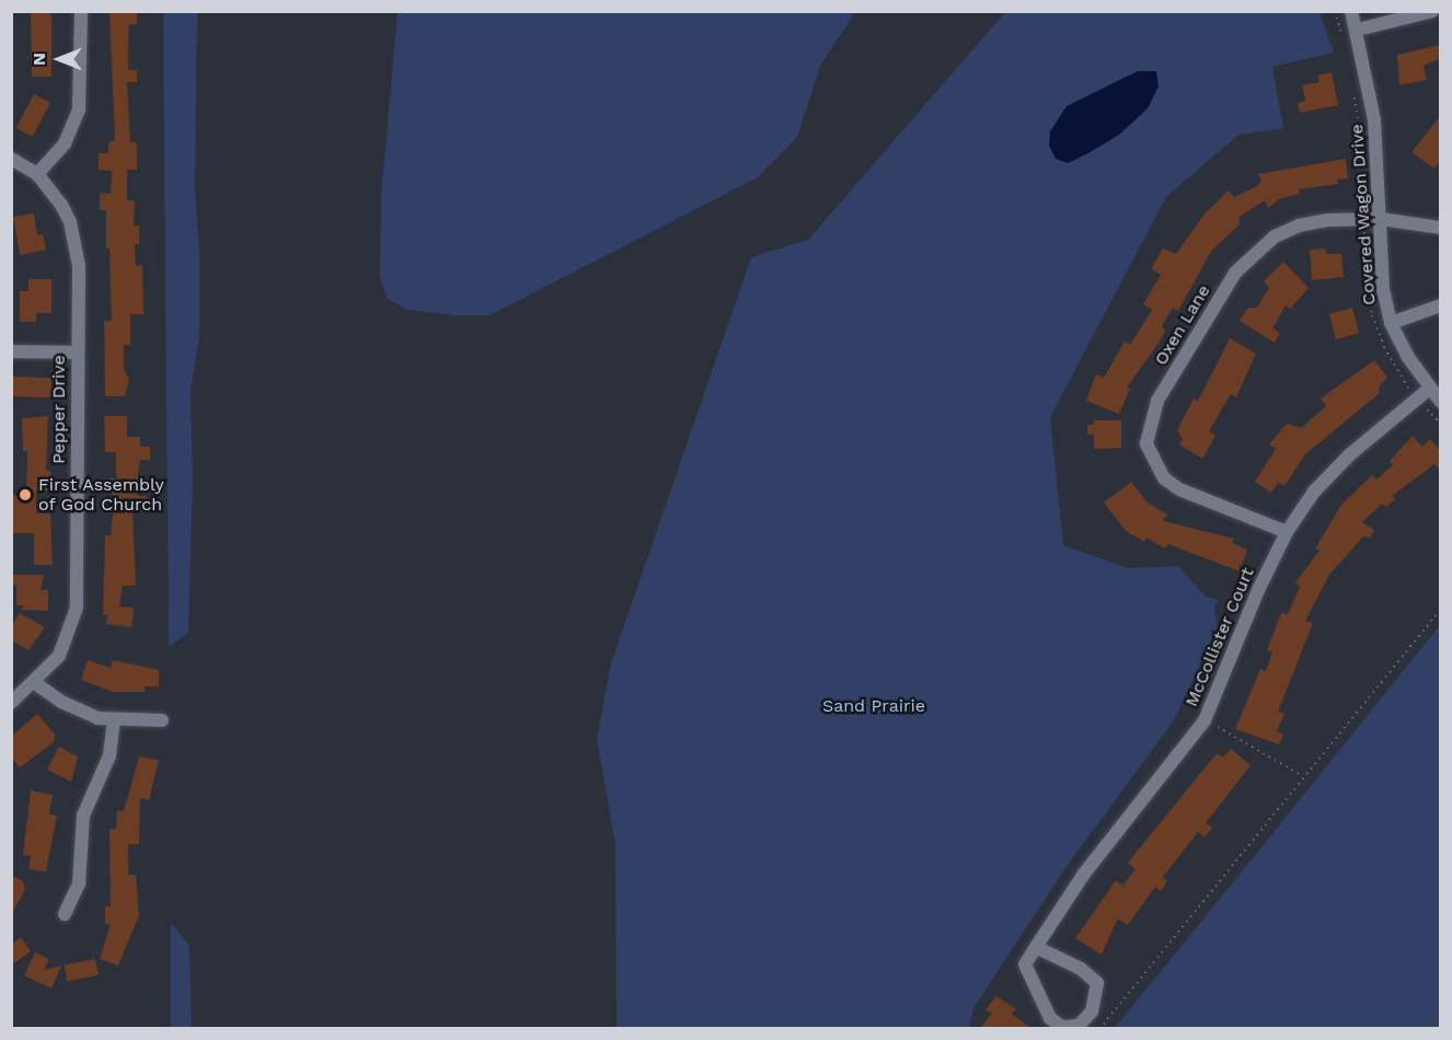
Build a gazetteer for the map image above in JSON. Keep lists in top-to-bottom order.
{
  "streets": {
    "street": [
      "Covered Wagon Drive",
      "Oxen Lane",
      "Pepper Drive",
      "McCollister Court"
    ]
  },
  "crossings": [
    ["Covered Wagon Drive", "Oxen Lane"],
    ["Covered Wagon Drive", "McCollister Court"],
    ["Oxen Lane", "McCollister Court"]
  ],
  "parks": ["Sand Prairie"],
  "places": ["First Assembly of God Church"],
  "north": "left"
}
